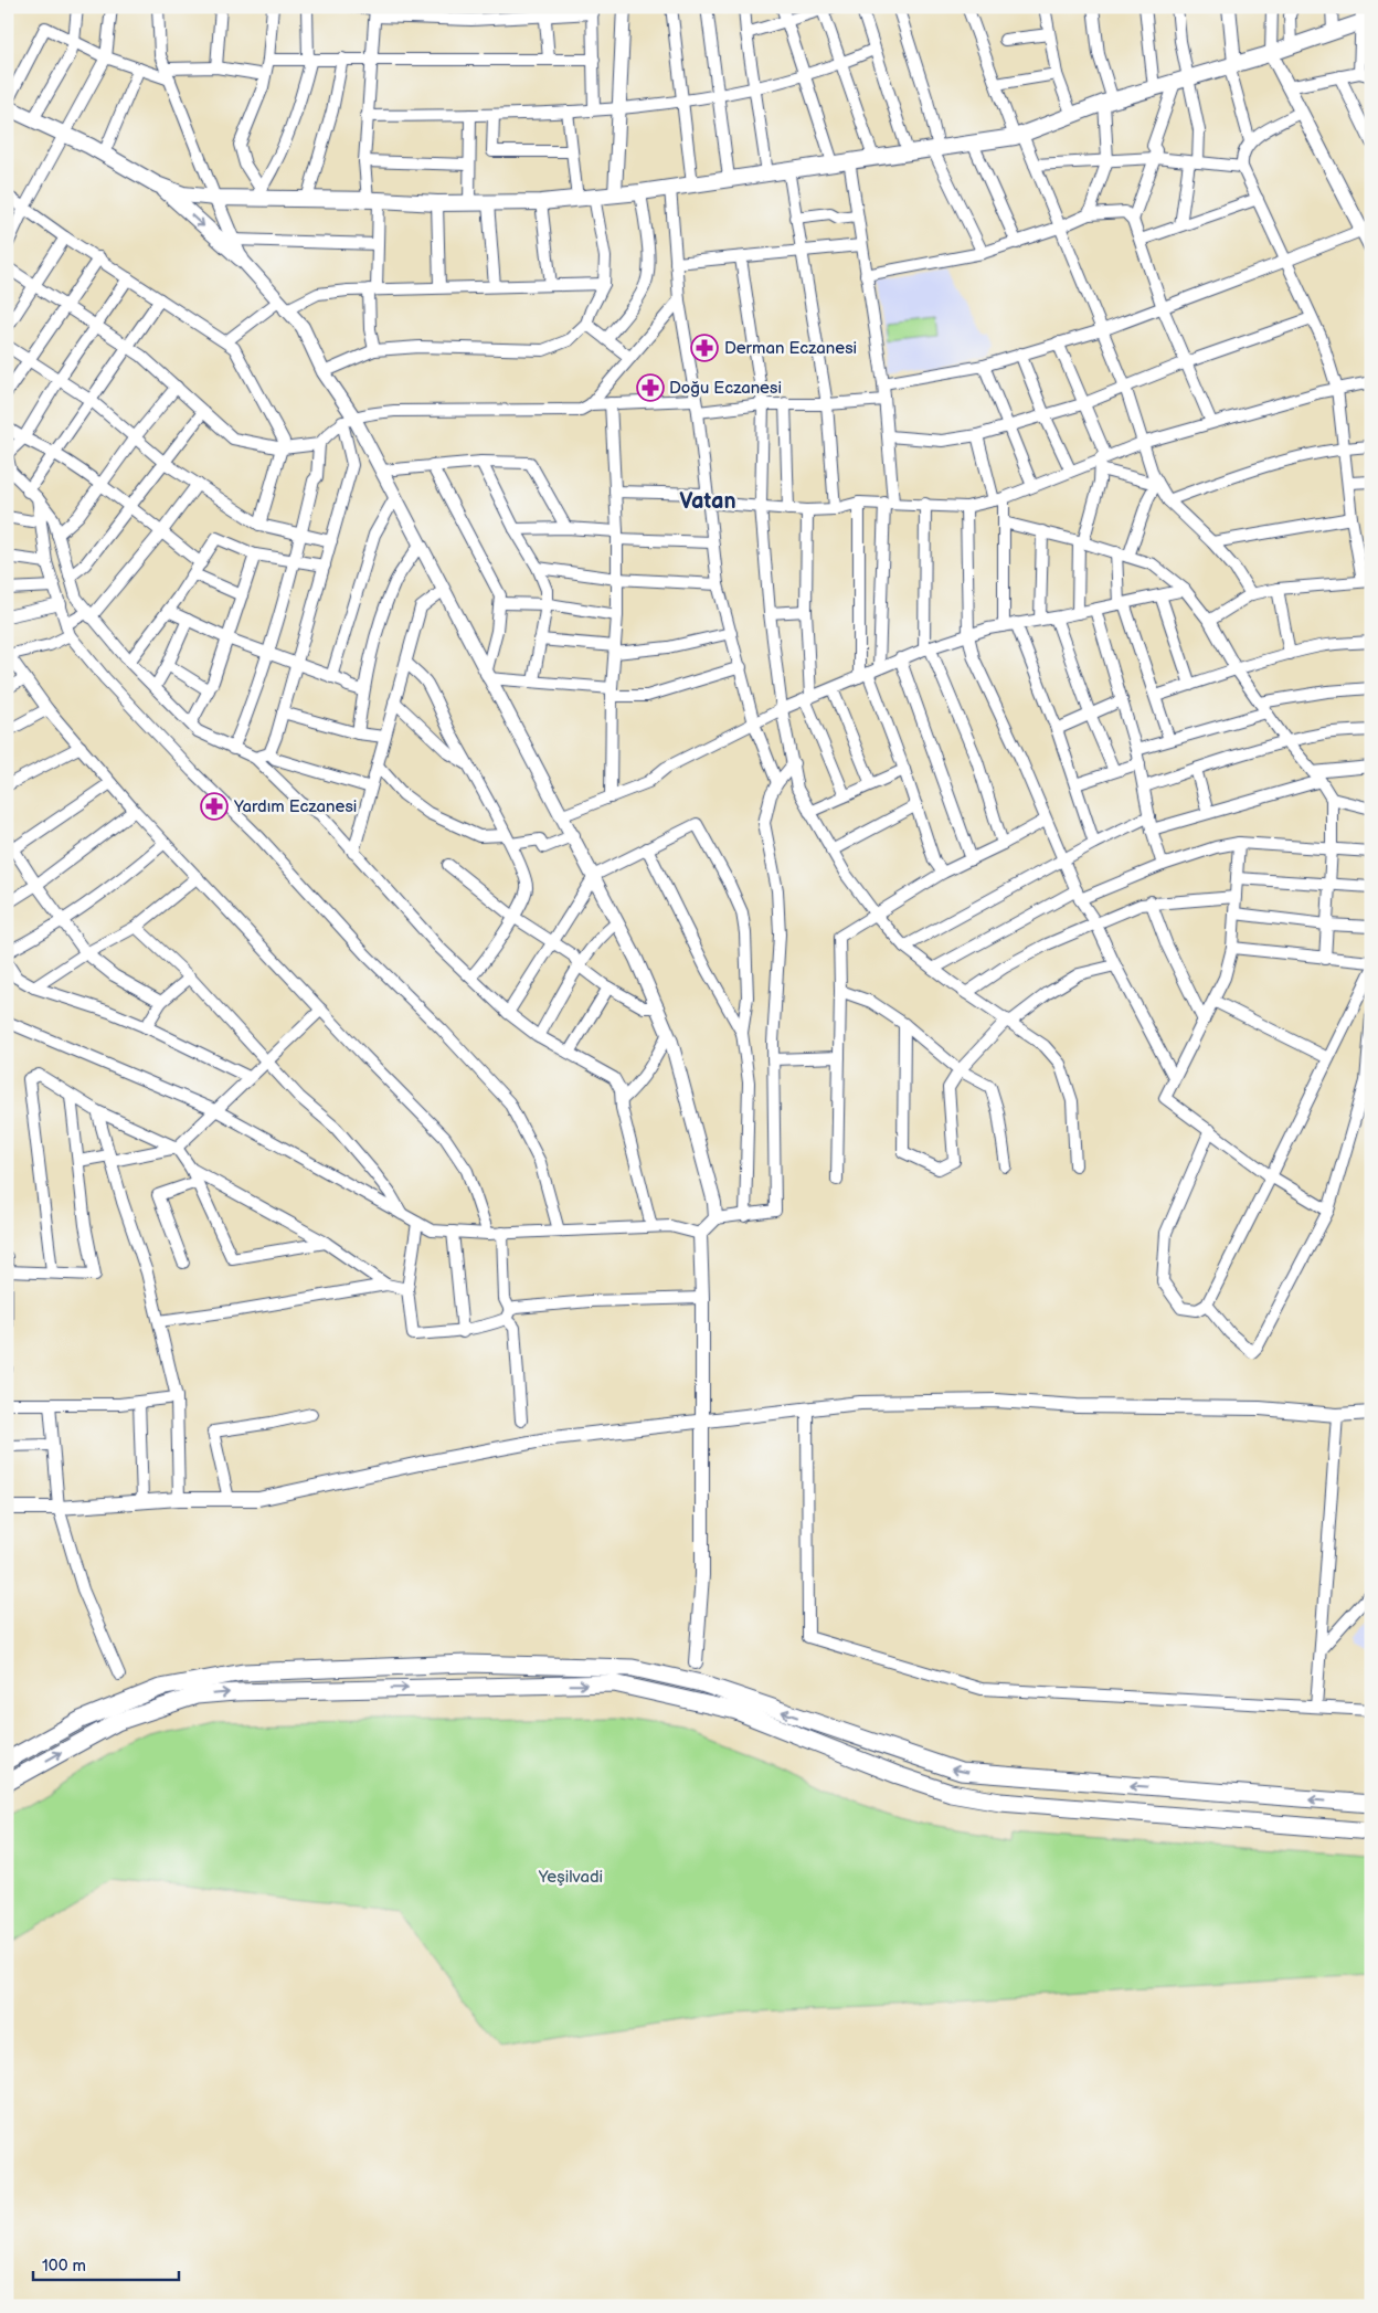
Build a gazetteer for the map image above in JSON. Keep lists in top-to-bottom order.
{
  "districts": ["Vatan"],
  "parks": ["Yeşilvadi"],
  "places": {
    "pharmacy": ["Derman Eczanesi", "Doğu Eczanesi", "Yardım Eczanesi"]
  },
  "scale_bar": "100 m"
}
